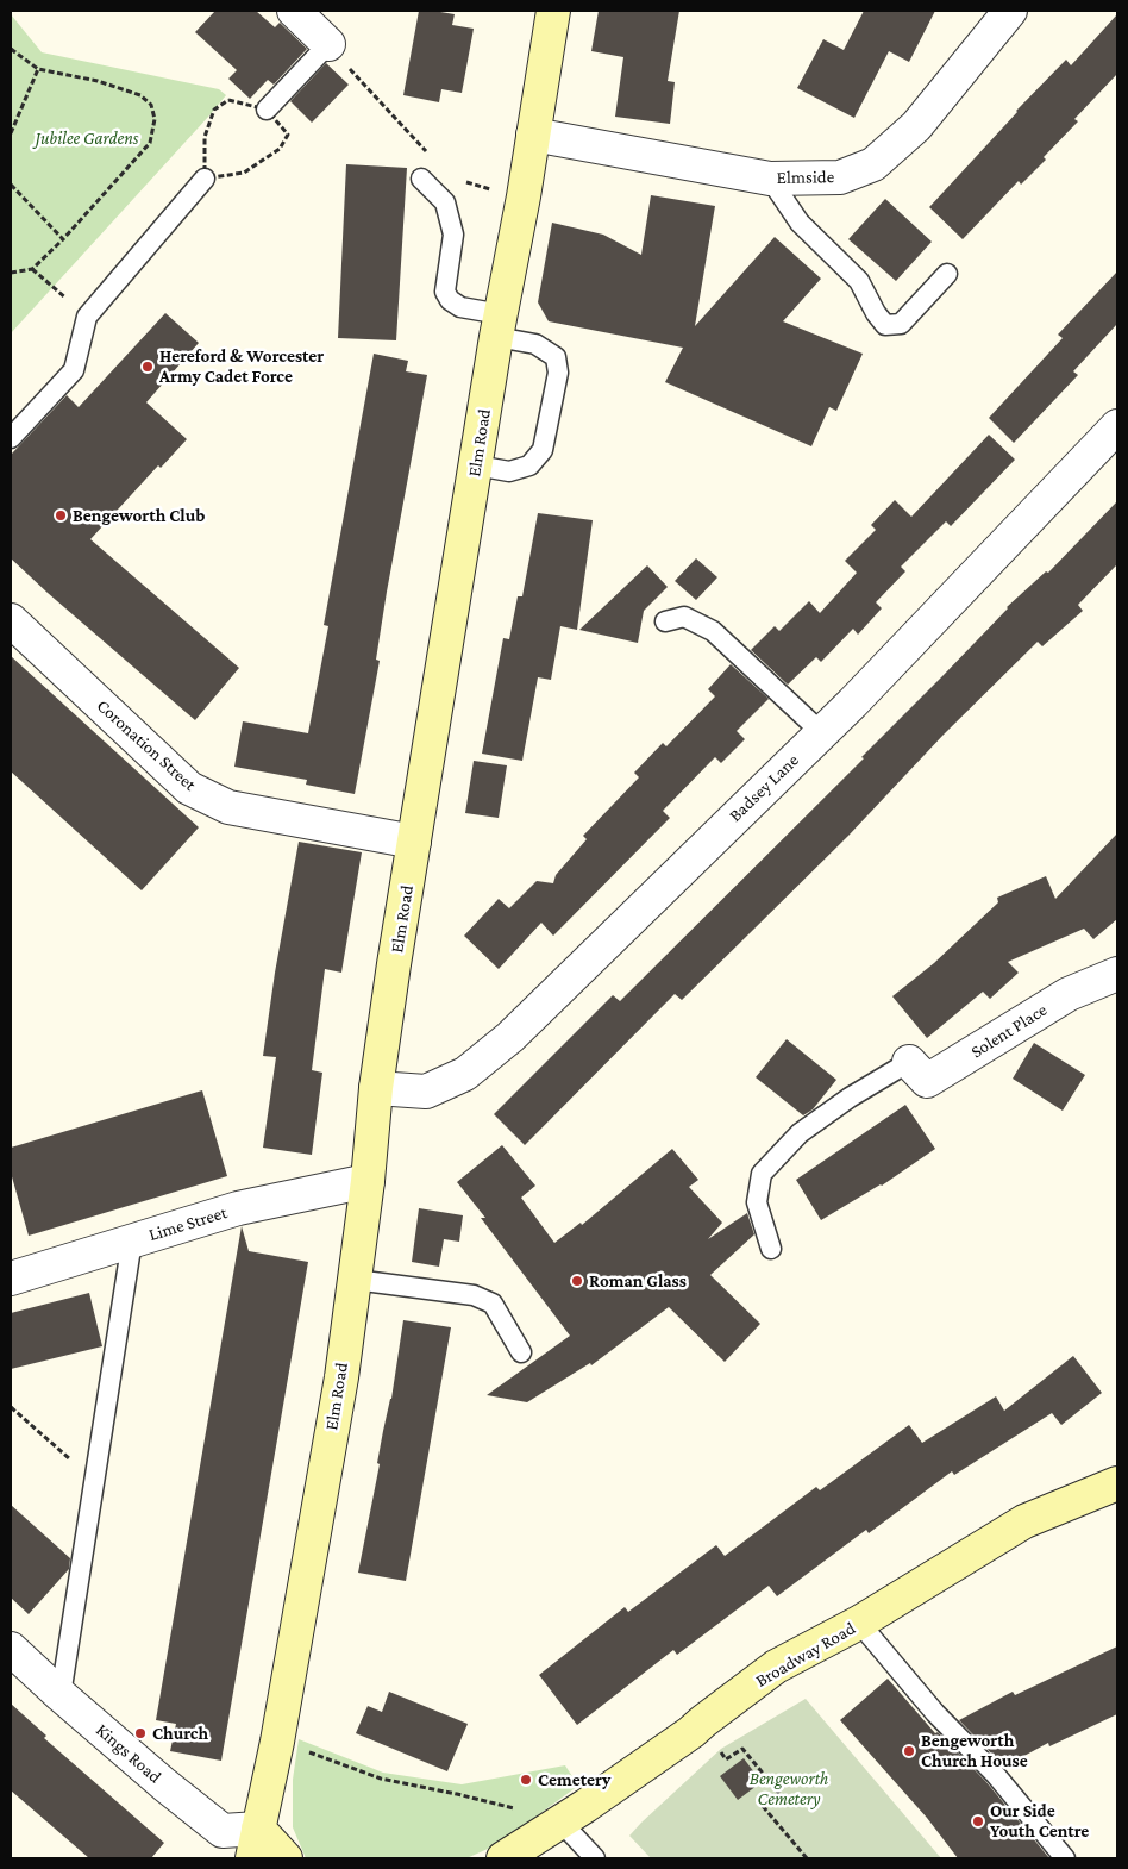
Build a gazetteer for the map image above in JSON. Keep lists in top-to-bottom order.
{
  "streets": {
    "main road": ["Elm Road", "Broadway Road"],
    "street": [
      "Elmside",
      "Coronation Street",
      "Badsey Lane",
      "Solent Place",
      "Lime Street",
      "Kings Road"
    ]
  },
  "crossings": [
    ["Elmside", "Elm Road"],
    ["Elm Road", "Coronation Street"],
    ["Elm Road", "Badsey Lane"],
    ["Elm Road", "Lime Street"],
    ["Elm Road", "Kings Road"]
  ],
  "parks": ["Jubilee Gardens", "Bengeworth Cemetery"],
  "places": [
    "Hereford & Worcester Army Cadet Force",
    "Bengeworth Club",
    "Roman Glass",
    "Church",
    "Bengeworth Church House",
    "Cemetery",
    "Our Side Youth Centre"
  ]
}
